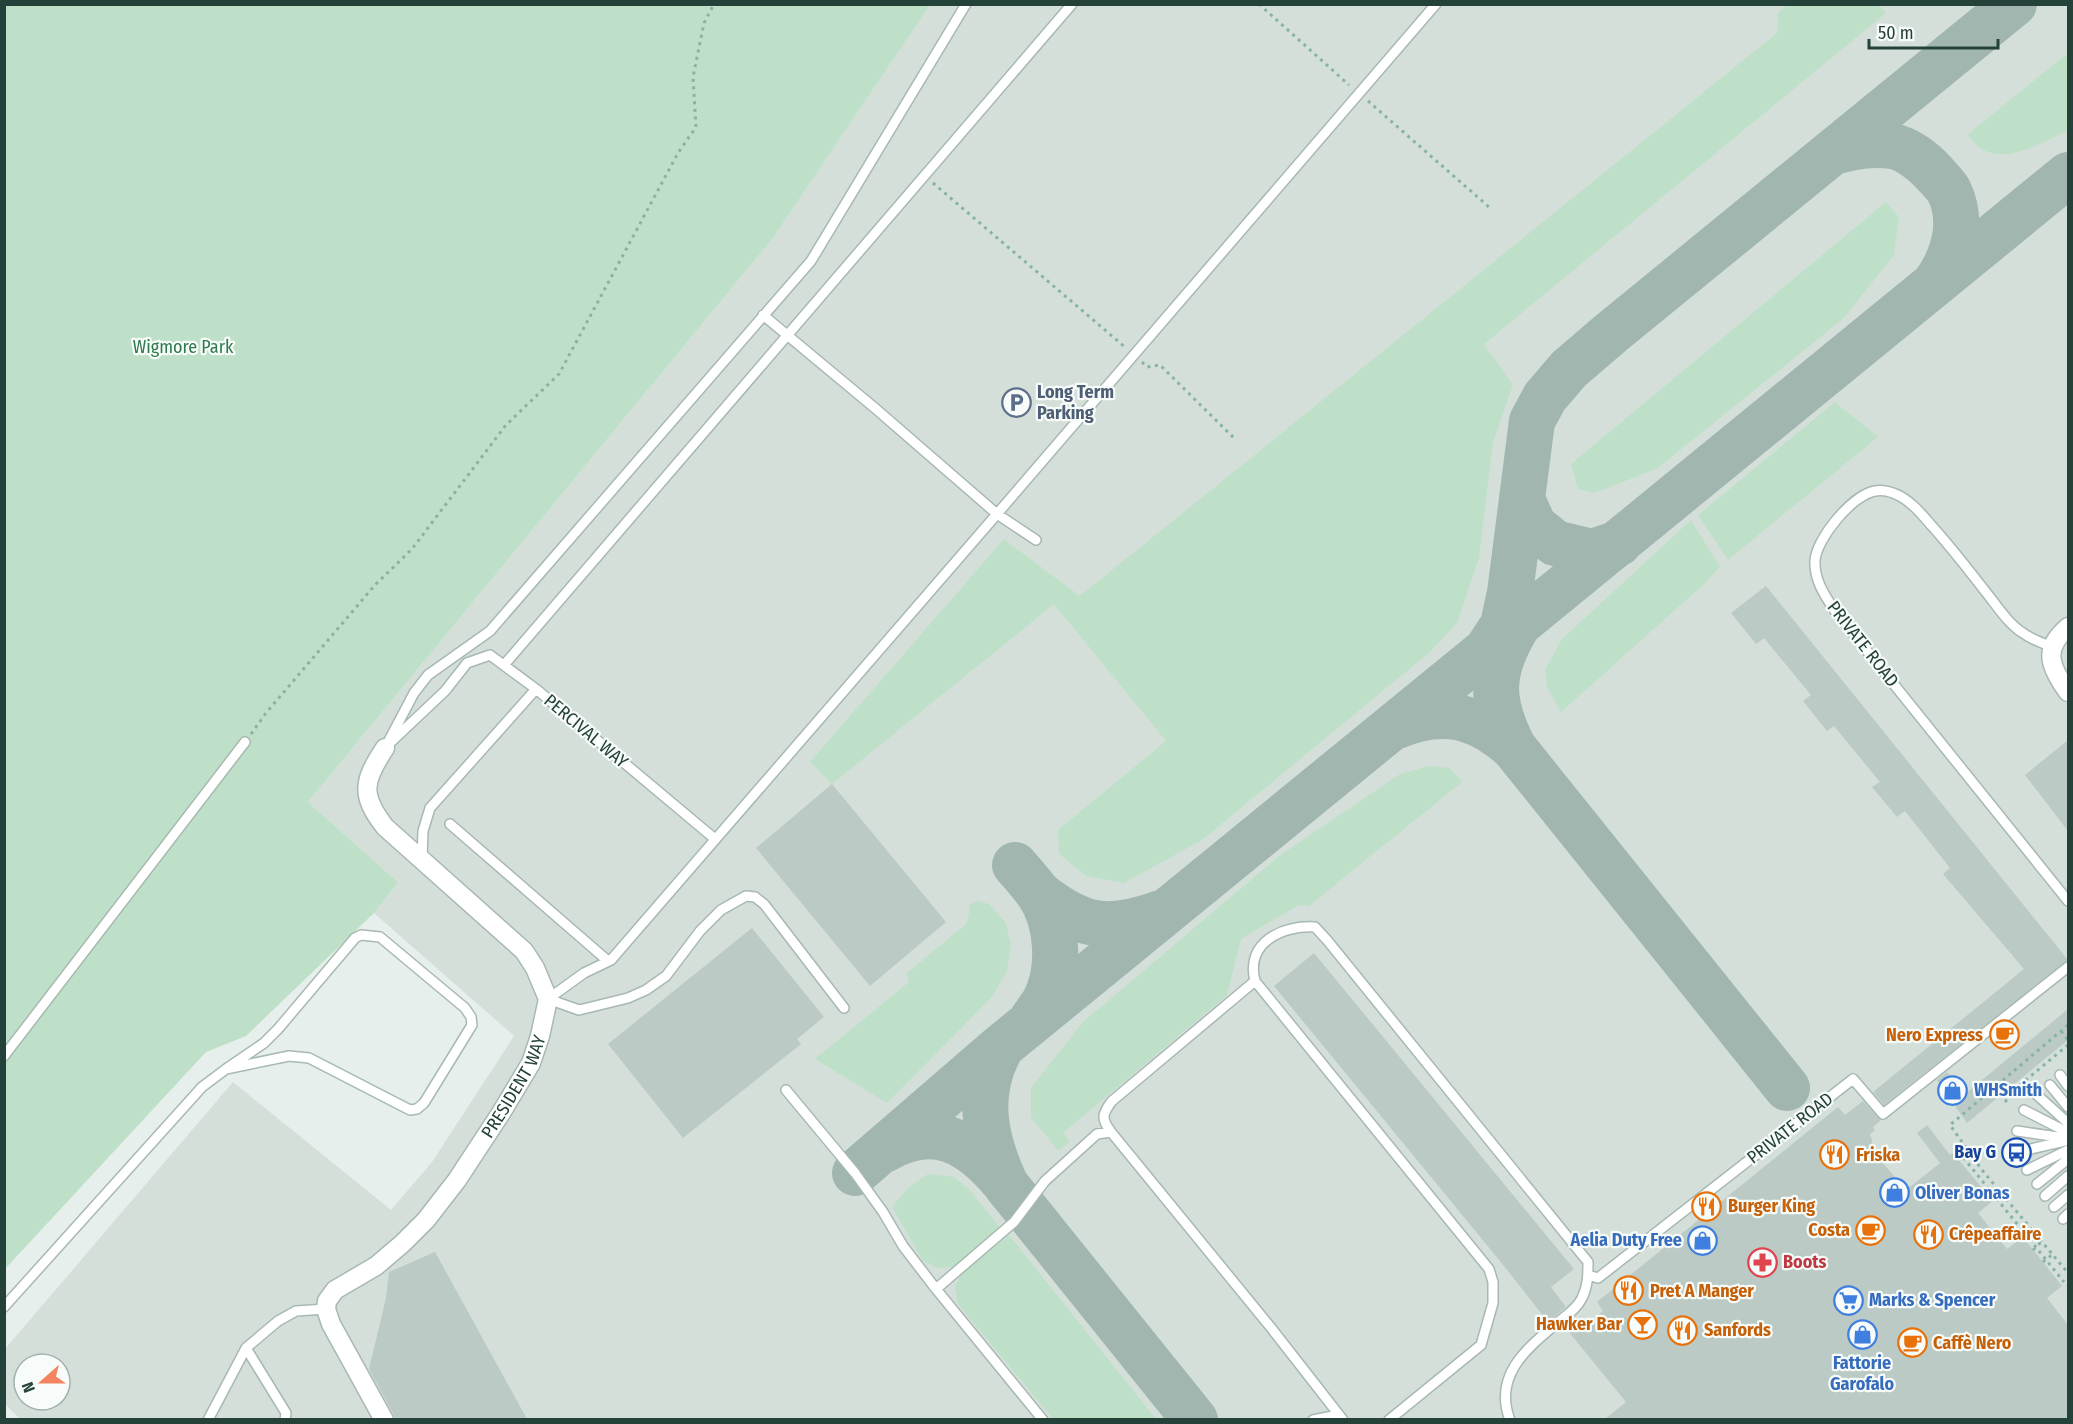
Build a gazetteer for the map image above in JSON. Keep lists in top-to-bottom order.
{
  "streets": {
    "street": ["PRESIDENT WAY"],
    "lane": ["PRIVATE ROAD", "PERCIVAL WAY"]
  },
  "parks": ["Wigmore Park"],
  "places": {
    "parking": ["Long Term Parking"],
    "cafe": ["Nero Express", "Costa", "Caffè Nero"],
    "shop": [
      "WHSmith",
      "Oliver Bonas",
      "Aelia Duty Free",
      "Fattorie Garofalo"
    ],
    "bus stop": ["Bay G"],
    "restaurant": [
      "Friska",
      "Burger King",
      "Crêpeaffaire",
      "Pret A Manger",
      "Sanfords"
    ],
    "pharmacy": ["Boots"],
    "supermarket": ["Marks & Spencer"],
    "bar": ["Hawker Bar"]
  },
  "scale_bar": "50 m",
  "north": "left"
}
